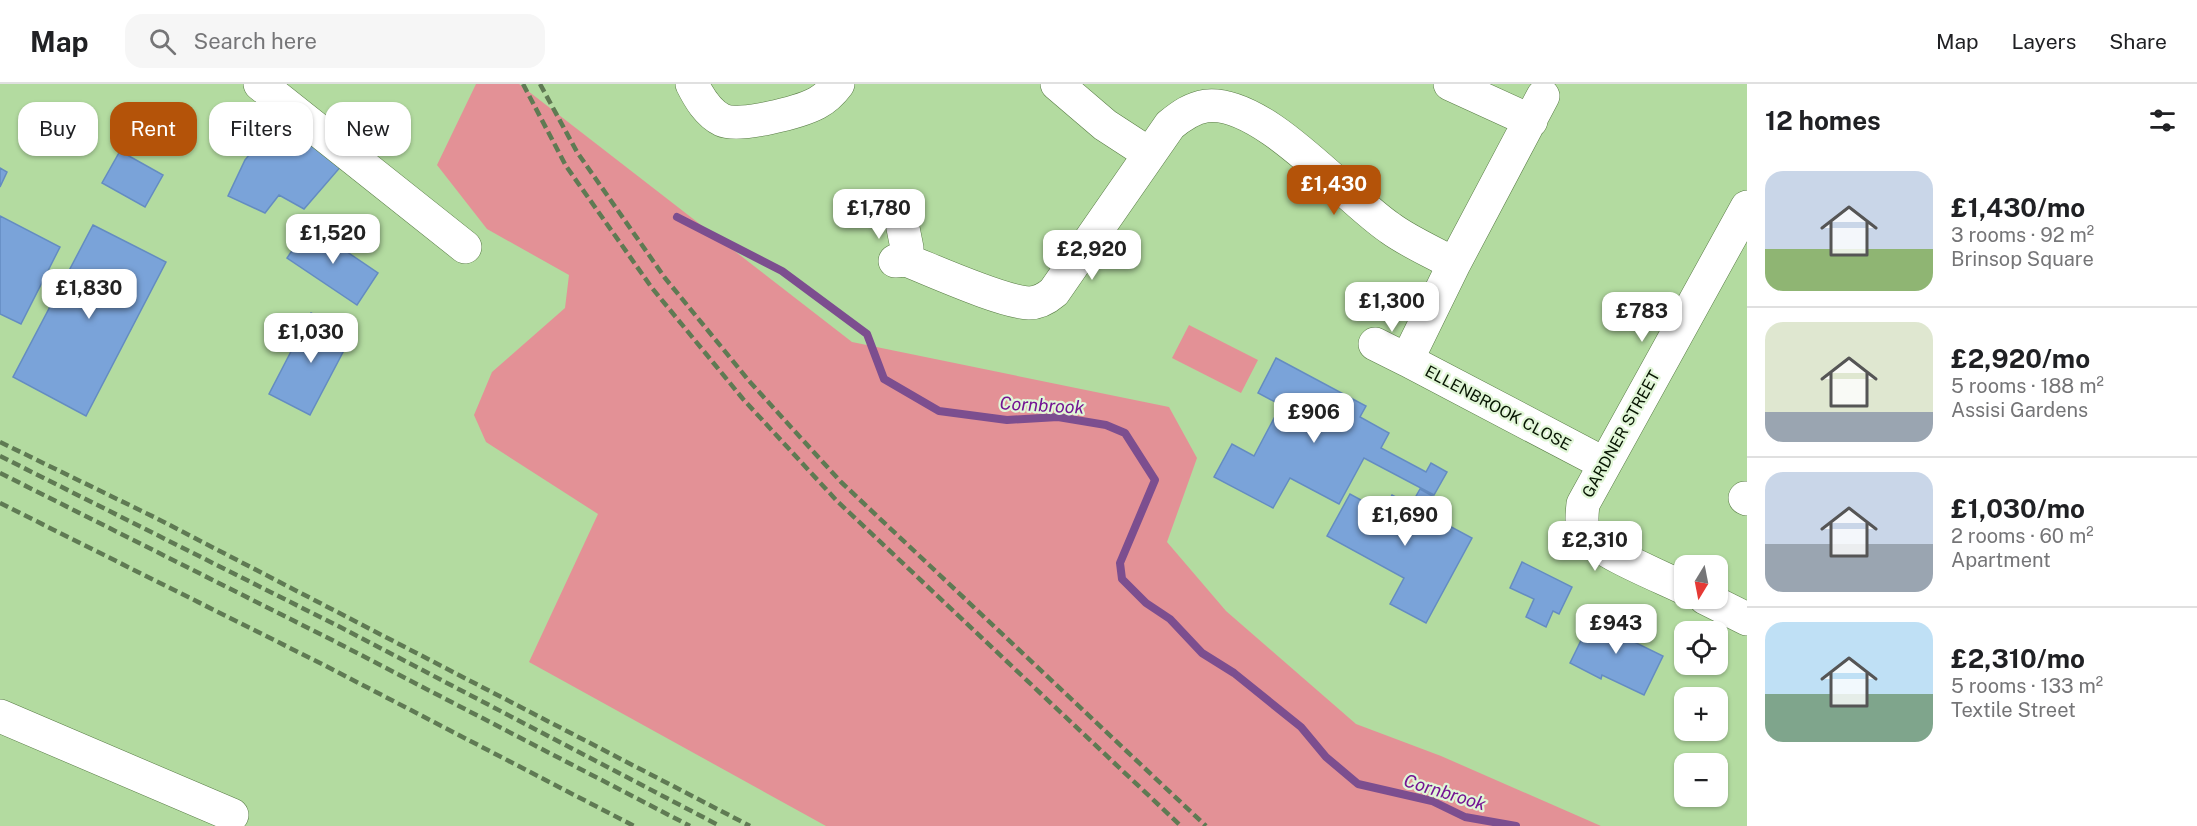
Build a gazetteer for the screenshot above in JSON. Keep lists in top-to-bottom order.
{
  "streets": {
    "street": ["ELLENBROOK CLOSE", "GARDNER STREET"]
  },
  "crossings": [
    ["ELLENBROOK CLOSE", "GARDNER STREET"]
  ],
  "water": ["Cornbrook"],
  "north": "bottom",
  "page": {
    "header": "Map",
    "search": "Search here",
    "nav": ["Map", "Layers", "Share"],
    "heading": "12 homes",
    "chip": [
      "Buy",
      "Rent",
      "Filters",
      "New"
    ],
    "list": [
      {
        "name": "£1,430/mo",
        "note": "3 rooms · 92 m² · Brinsop Square"
      },
      {
        "name": "£2,920/mo",
        "note": "5 rooms · 188 m² · Assisi Gardens"
      },
      {
        "name": "£1,030/mo",
        "note": "2 rooms · 60 m² · Apartment"
      },
      {
        "name": "£2,310/mo",
        "note": "5 rooms · 133 m² · Textile Street"
      }
    ],
    "price": [
      "£1,430",
      "£1,780",
      "£1,520",
      "£2,920",
      "£1,830",
      "£1,300",
      "£783",
      "£1,030",
      "£906",
      "£1,690",
      "£2,310",
      "£943"
    ],
    "map_buttons": ["+", "−"]
  }
}
